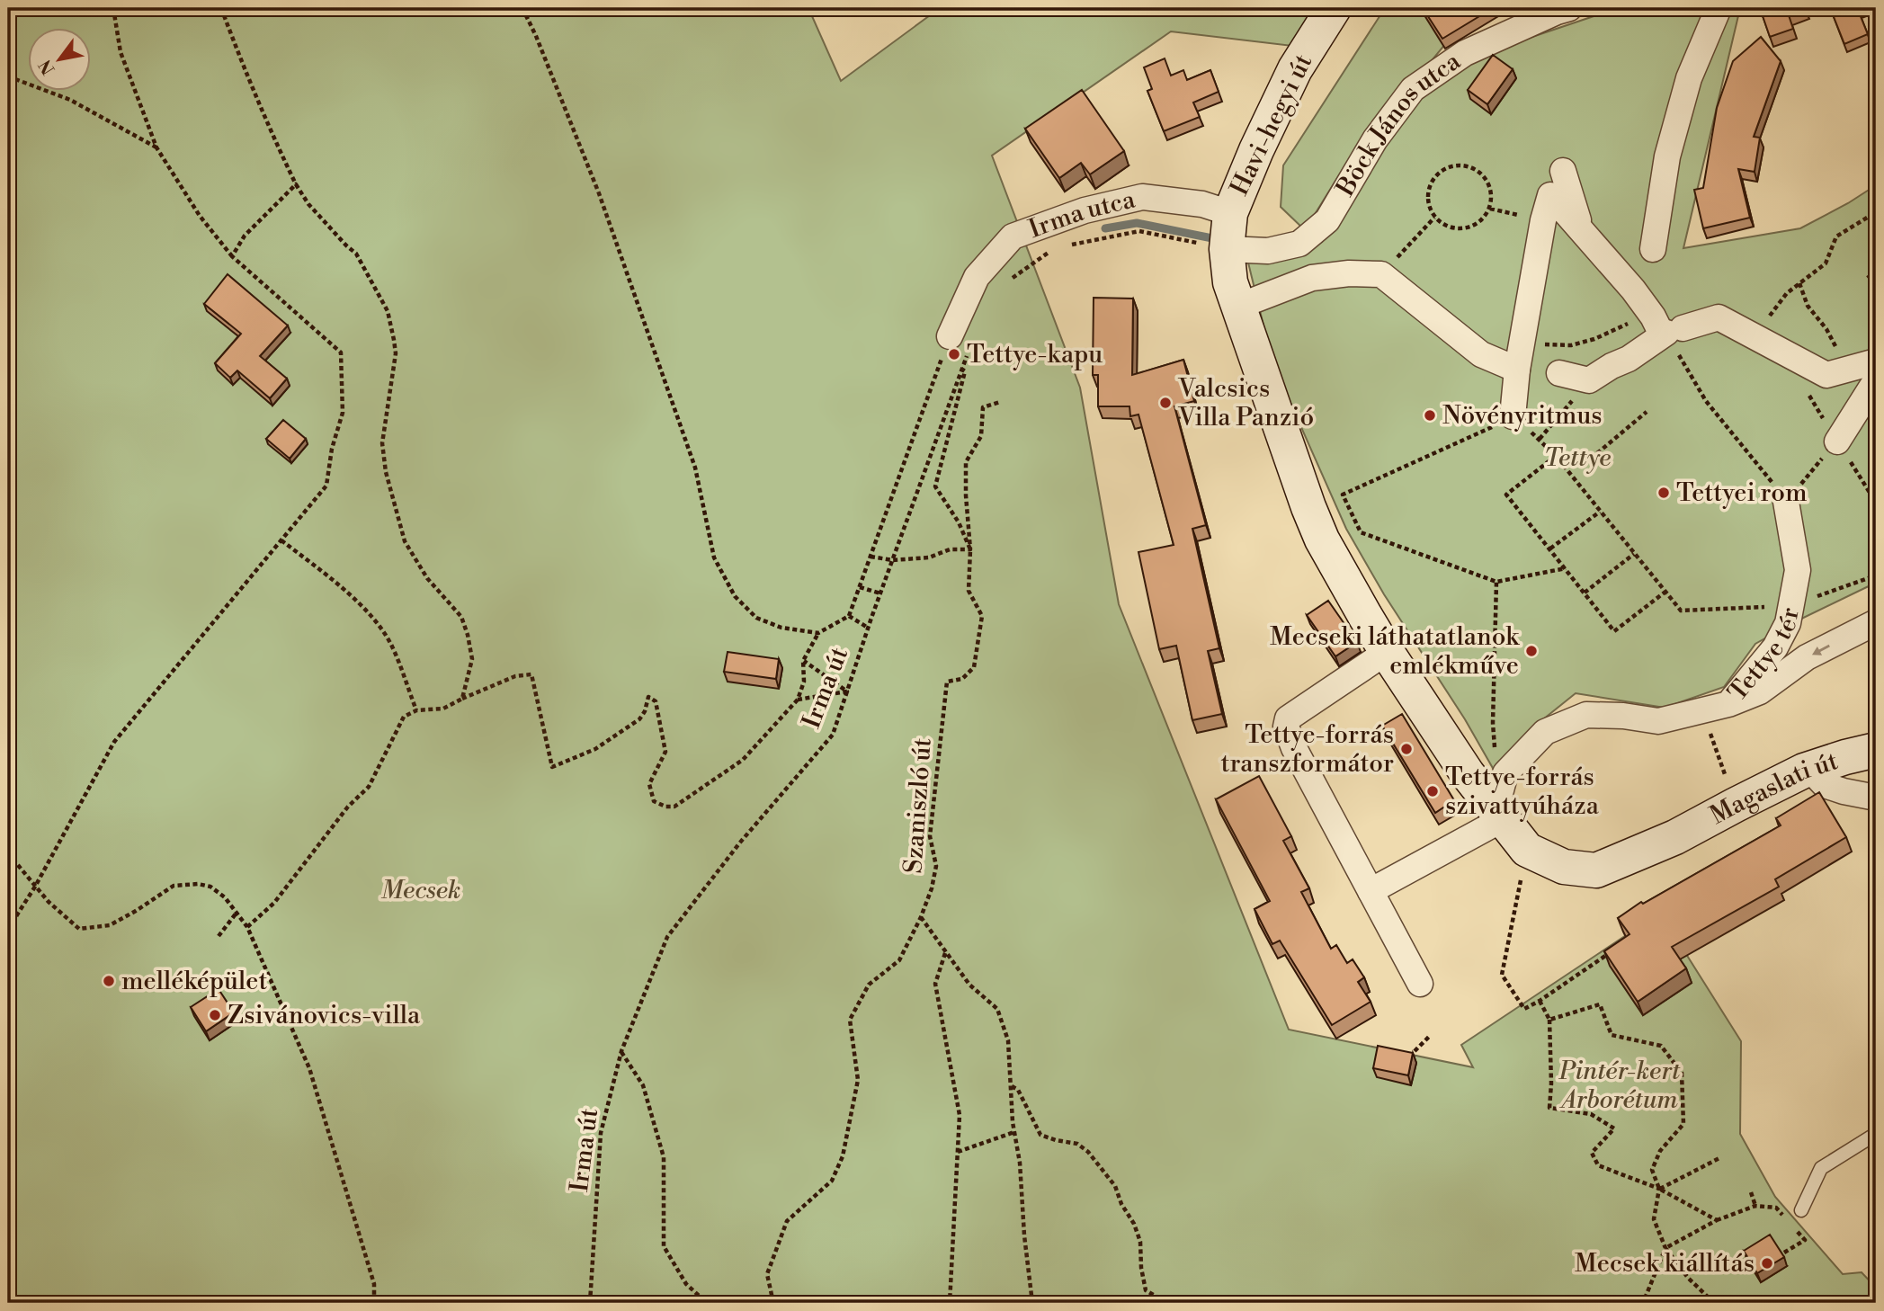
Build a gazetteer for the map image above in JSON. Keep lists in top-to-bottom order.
{
  "streets": {
    "street": [
      "Havi-hegyi út",
      "Böck János utca",
      "Irma utca",
      "Tettye tér",
      "Magaslati út"
    ],
    "path": ["Irma út", "Szaniszló út"]
  },
  "crossings": [
    ["Havi-hegyi út", "Böck János utca"],
    ["Havi-hegyi út", "Irma utca"],
    ["Irma utca", "Irma út"],
    ["Irma út", "Szaniszló út"]
  ],
  "parks": ["Tettye", "Mecsek", "Pintér-kert Arborétum"],
  "places": [
    "Tettye-kapu",
    "Valcsics Villa Panzió",
    "Növényritmus",
    "Tettyei rom",
    "Mecseki láthatatlanok emlékműve",
    "Tettye-forrás transzformátor",
    "Tettye-forrás szivattyúháza",
    "melléképület",
    "Zsivánovics-villa",
    "Mecsek kiállítás"
  ],
  "north": "bottom left"
}
